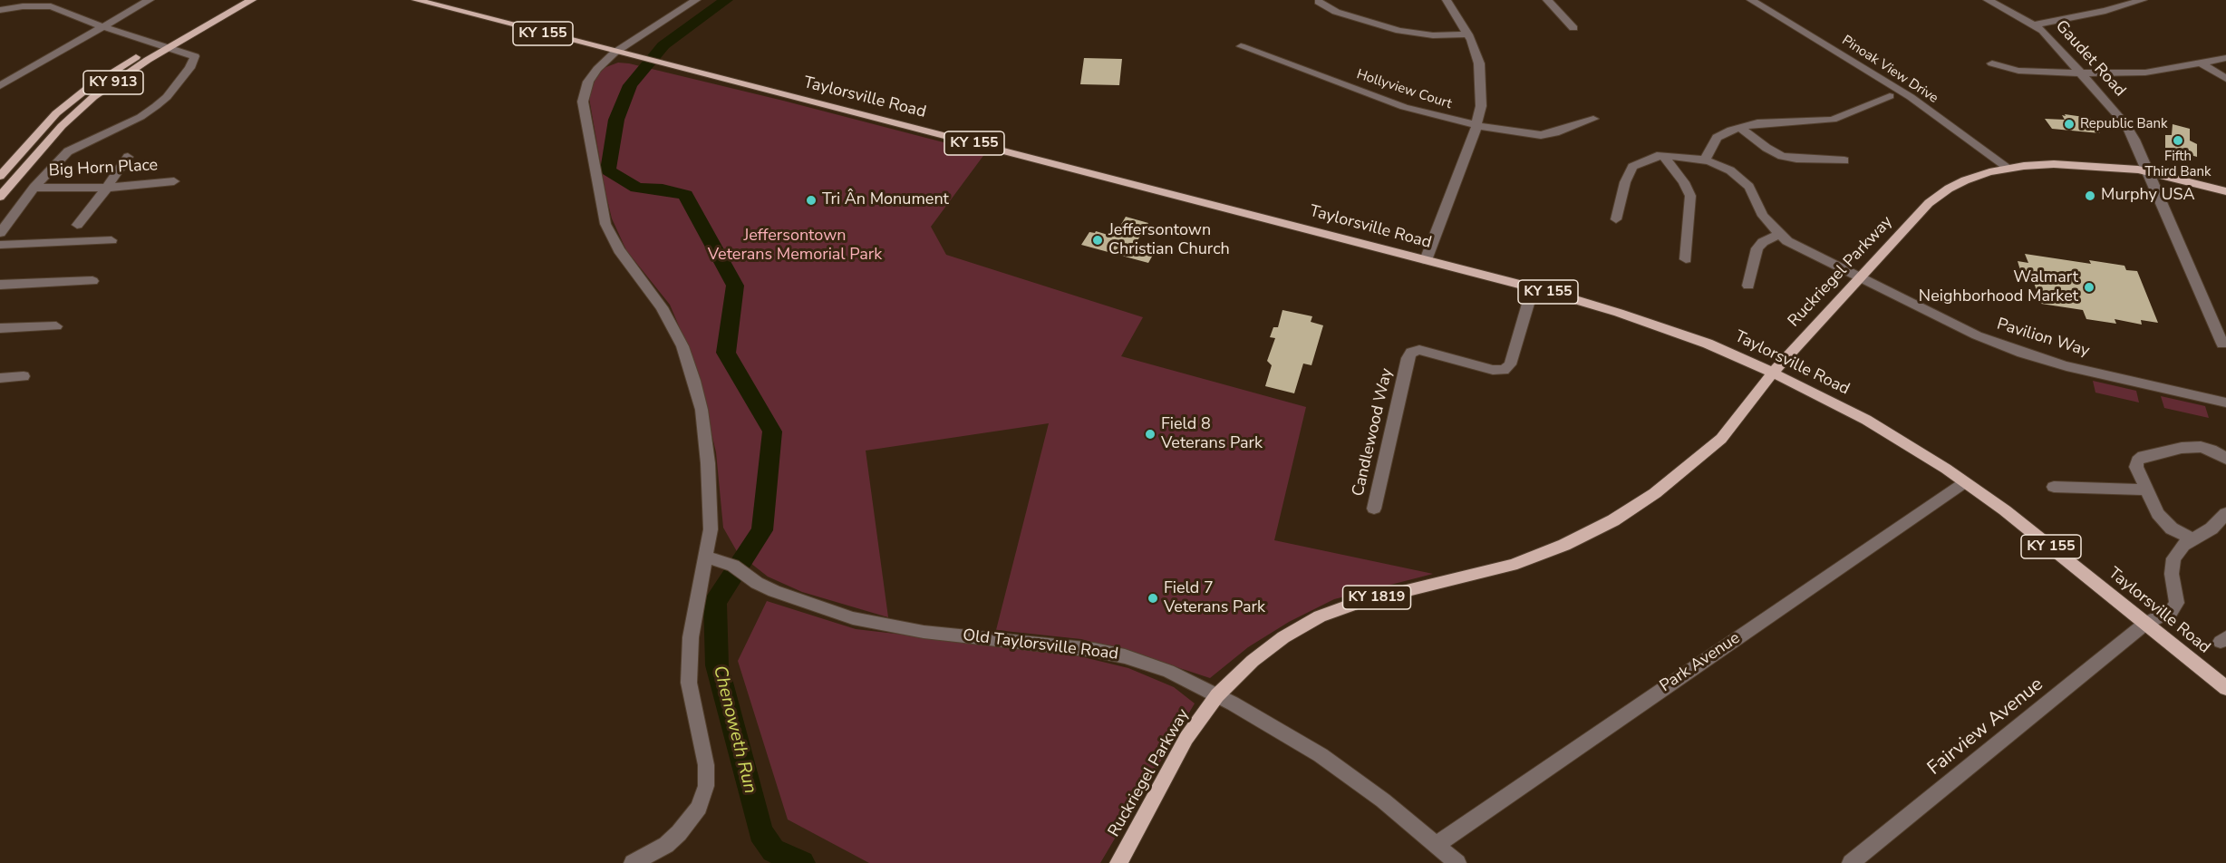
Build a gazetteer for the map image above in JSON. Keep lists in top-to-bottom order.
{
  "streets": {
    "main road": [
      "KY 155",
      "KY 913",
      "Taylorsville Road",
      "Ruckriegel Parkway",
      "KY 1819"
    ],
    "street": [
      "Gaudet Road",
      "Pinoak View Drive",
      "Hollyview Court",
      "Big Horn Place",
      "Pavilion Way",
      "Candlewood Way",
      "Old Taylorsville Road",
      "Park Avenue",
      "Fairview Avenue"
    ]
  },
  "crossings": [
    ["Gaudet Road", "Ruckriegel Parkway"],
    ["Pinoak View Drive", "Ruckriegel Parkway"],
    ["Taylorsville Road", "Ruckriegel Parkway"],
    ["Taylorsville Road", "Candlewood Way"],
    ["Taylorsville Road", "Park Avenue"],
    ["Taylorsville Road", "Fairview Avenue"],
    ["Ruckriegel Parkway", "Pavilion Way"],
    ["Ruckriegel Parkway", "Old Taylorsville Road"],
    ["Old Taylorsville Road", "Park Avenue"]
  ],
  "water": ["Chenoweth Run"],
  "parks": ["Jeffersontown Veterans Memorial Park"],
  "places": [
    "Republic Bank",
    "Fifth Third Bank",
    "Murphy USA",
    "Tri Ân Monument",
    "Jeffersontown Christian Church",
    "Walmart Neighborhood Market",
    "Field 8 Veterans Park",
    "Field 7 Veterans Park"
  ]
}
